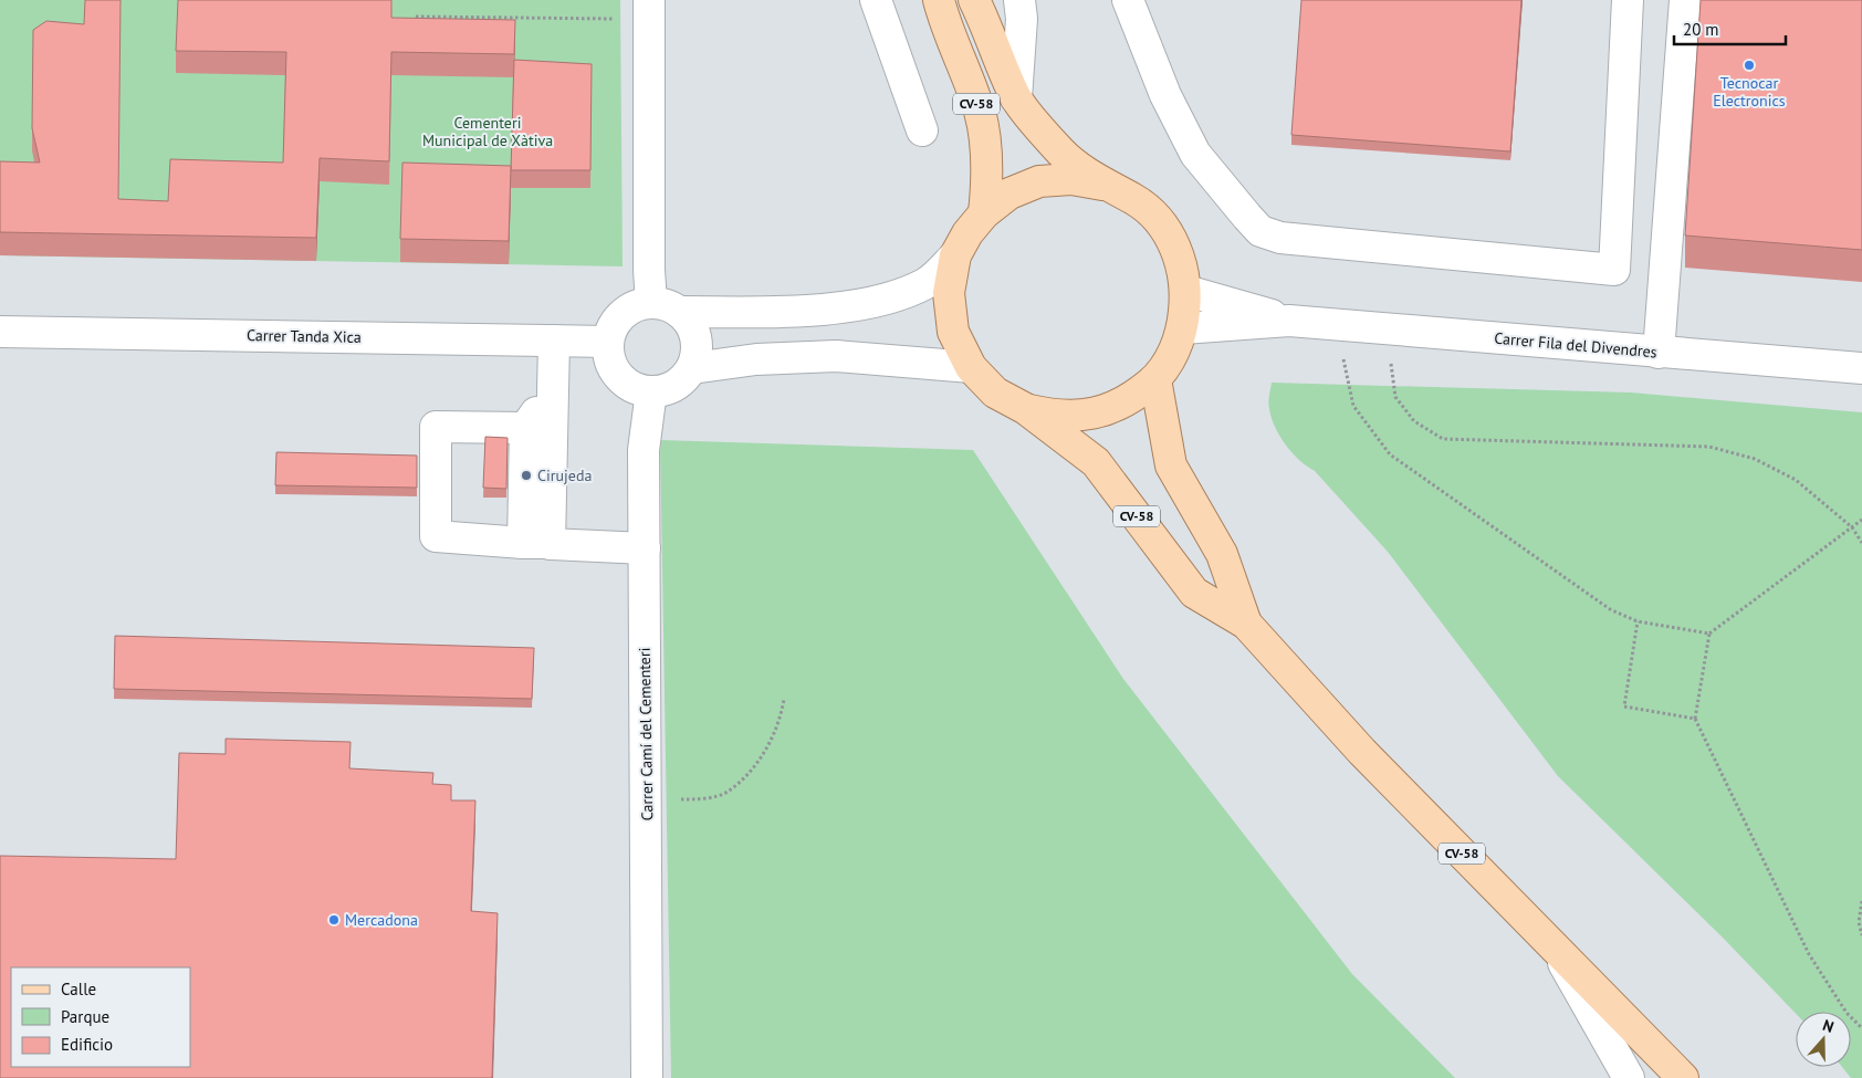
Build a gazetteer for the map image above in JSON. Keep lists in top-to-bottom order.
{
  "streets": {
    "main road": ["CV-58"],
    "street": ["Carrer Tanda Xica", "Carrer Fila del Divendres", "Carrer Camí del Cementeri"]
  },
  "crossings": [
    ["CV-58", "Carrer Fila del Divendres"],
    ["Carrer Tanda Xica", "Carrer Camí del Cementeri"]
  ],
  "parks": ["Cementeri Municipal de Xàtiva"],
  "places": ["Tecnocar Electronics", "Cirujeda", "Mercadona"],
  "legend": ["Calle", "Parque", "Edificio"],
  "scale_bar": "20 m",
  "north": "top"
}
